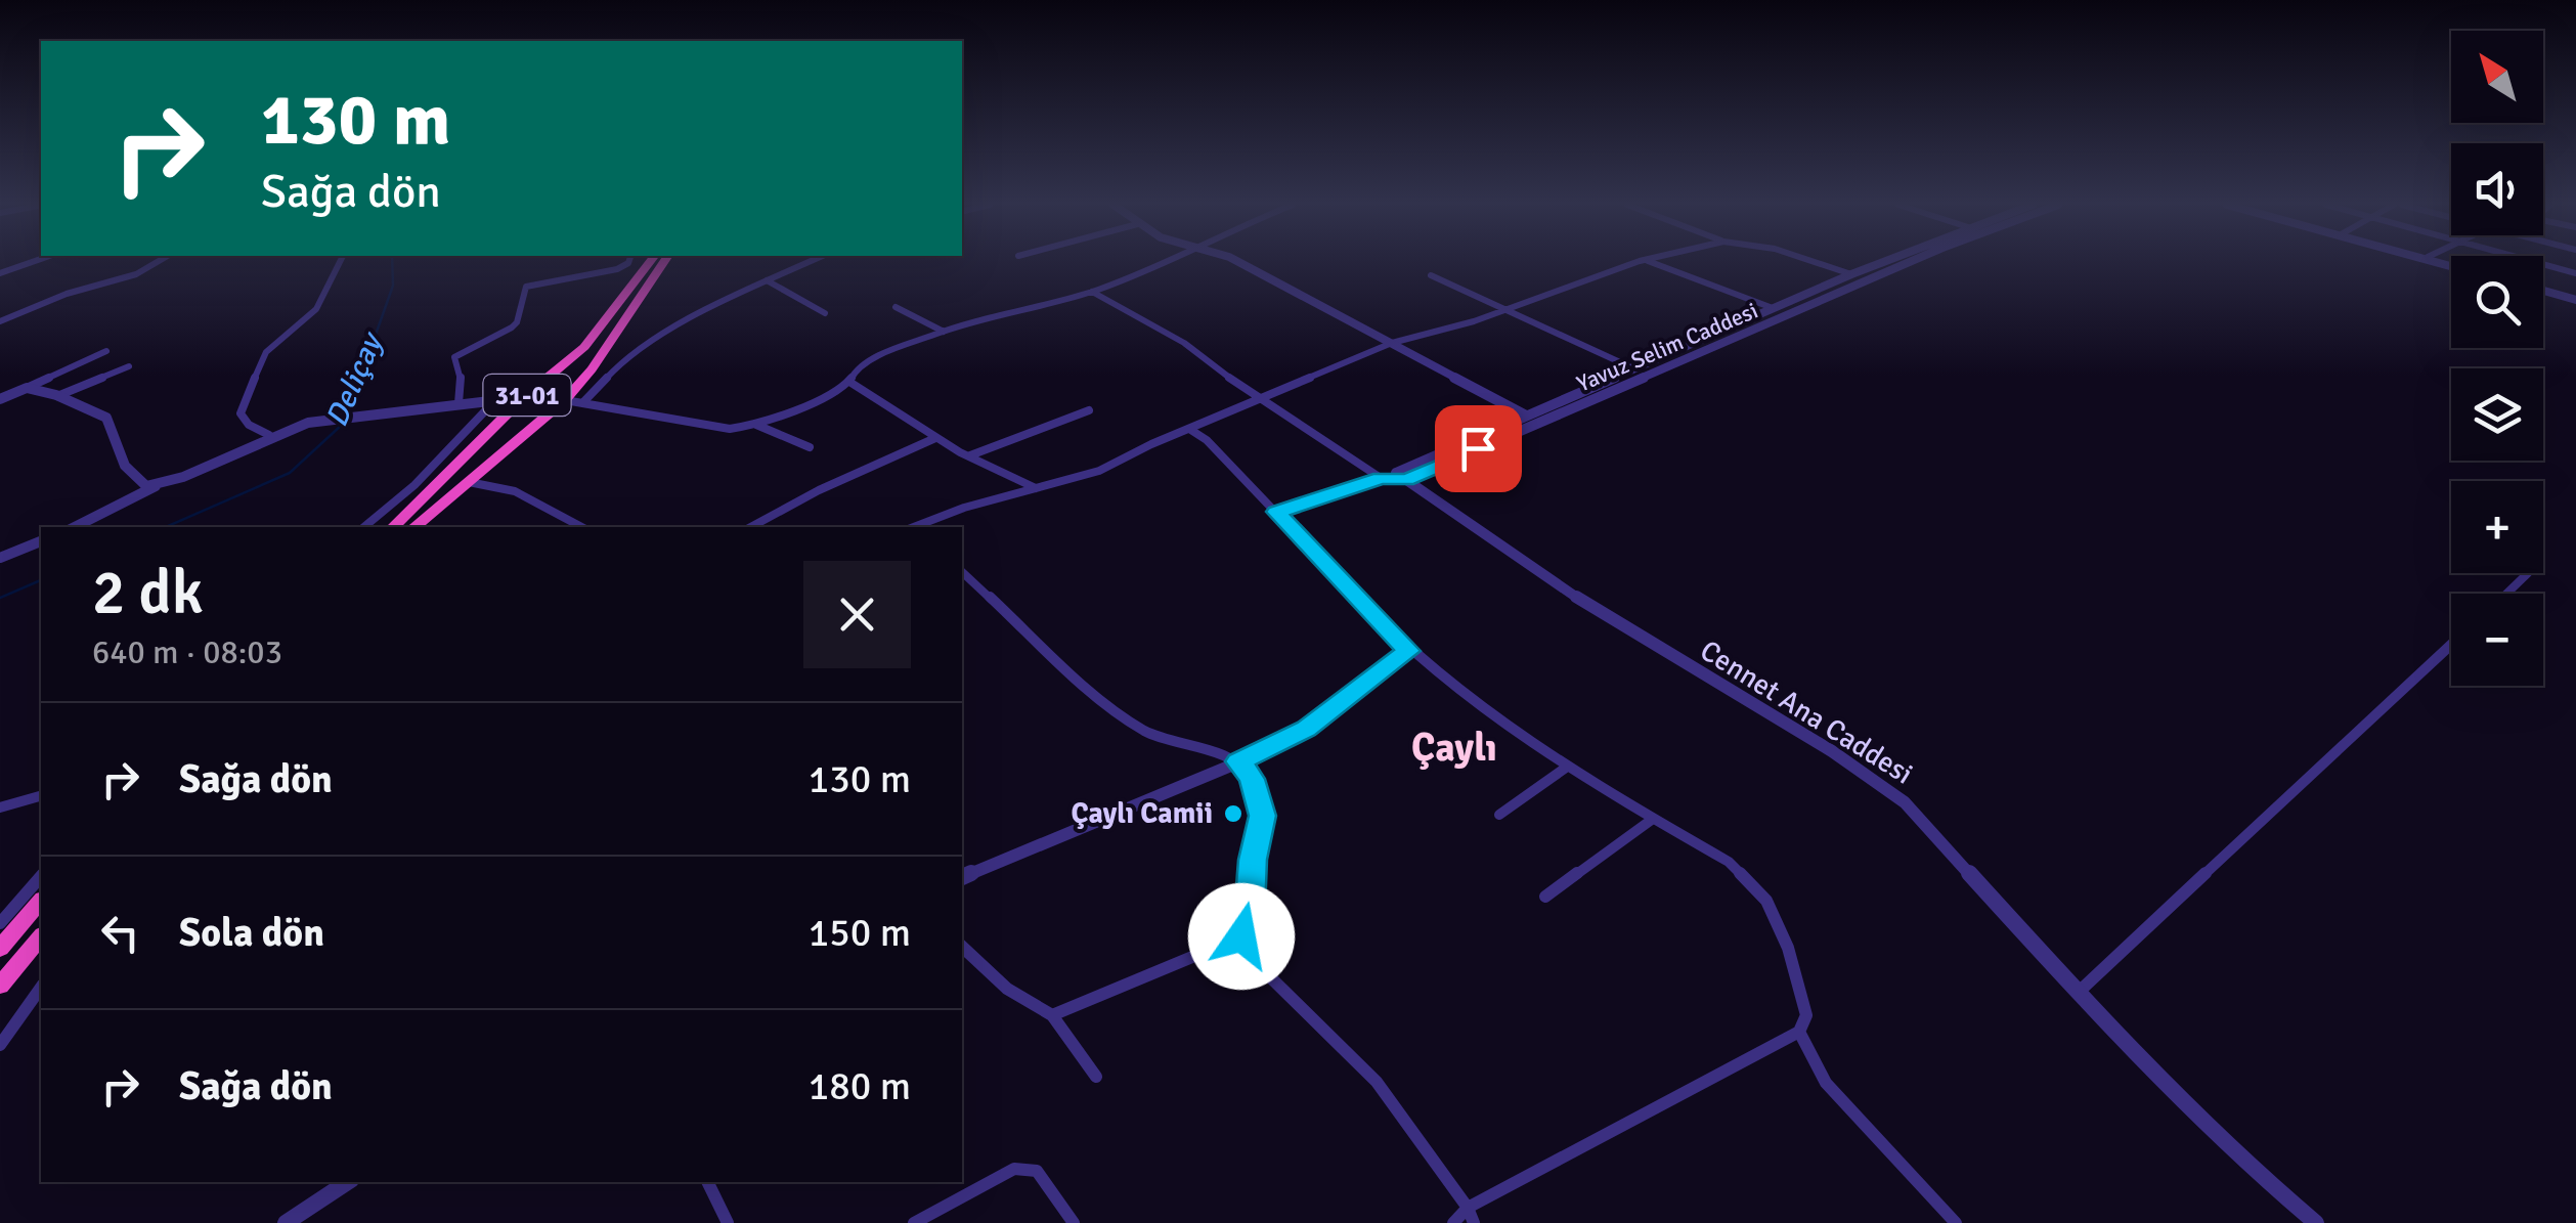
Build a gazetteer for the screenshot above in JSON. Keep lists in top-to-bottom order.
{
  "streets": {
    "highway": ["31-01"],
    "street": ["Yavuz Selim Caddesi", "Cennet Ana Caddesi"]
  },
  "crossings": [
    ["Yavuz Selim Caddesi", "Cennet Ana Caddesi"]
  ],
  "districts": ["Çaylı"],
  "water": ["Deliçay"],
  "places": ["Çaylı Camii"],
  "north": "top left",
  "page": {
    "map_buttons": ["+", "−"],
    "turn": ["130 m", "Sağa dön"],
    "heading": ["2 dk", "640 m · 08:03"],
    "list": [
      {
        "name": "Sağa dön",
        "value": "130 m"
      },
      {
        "name": "Sola dön",
        "value": "150 m"
      },
      {
        "name": "Sağa dön",
        "value": "180 m"
      }
    ]
  }
}
